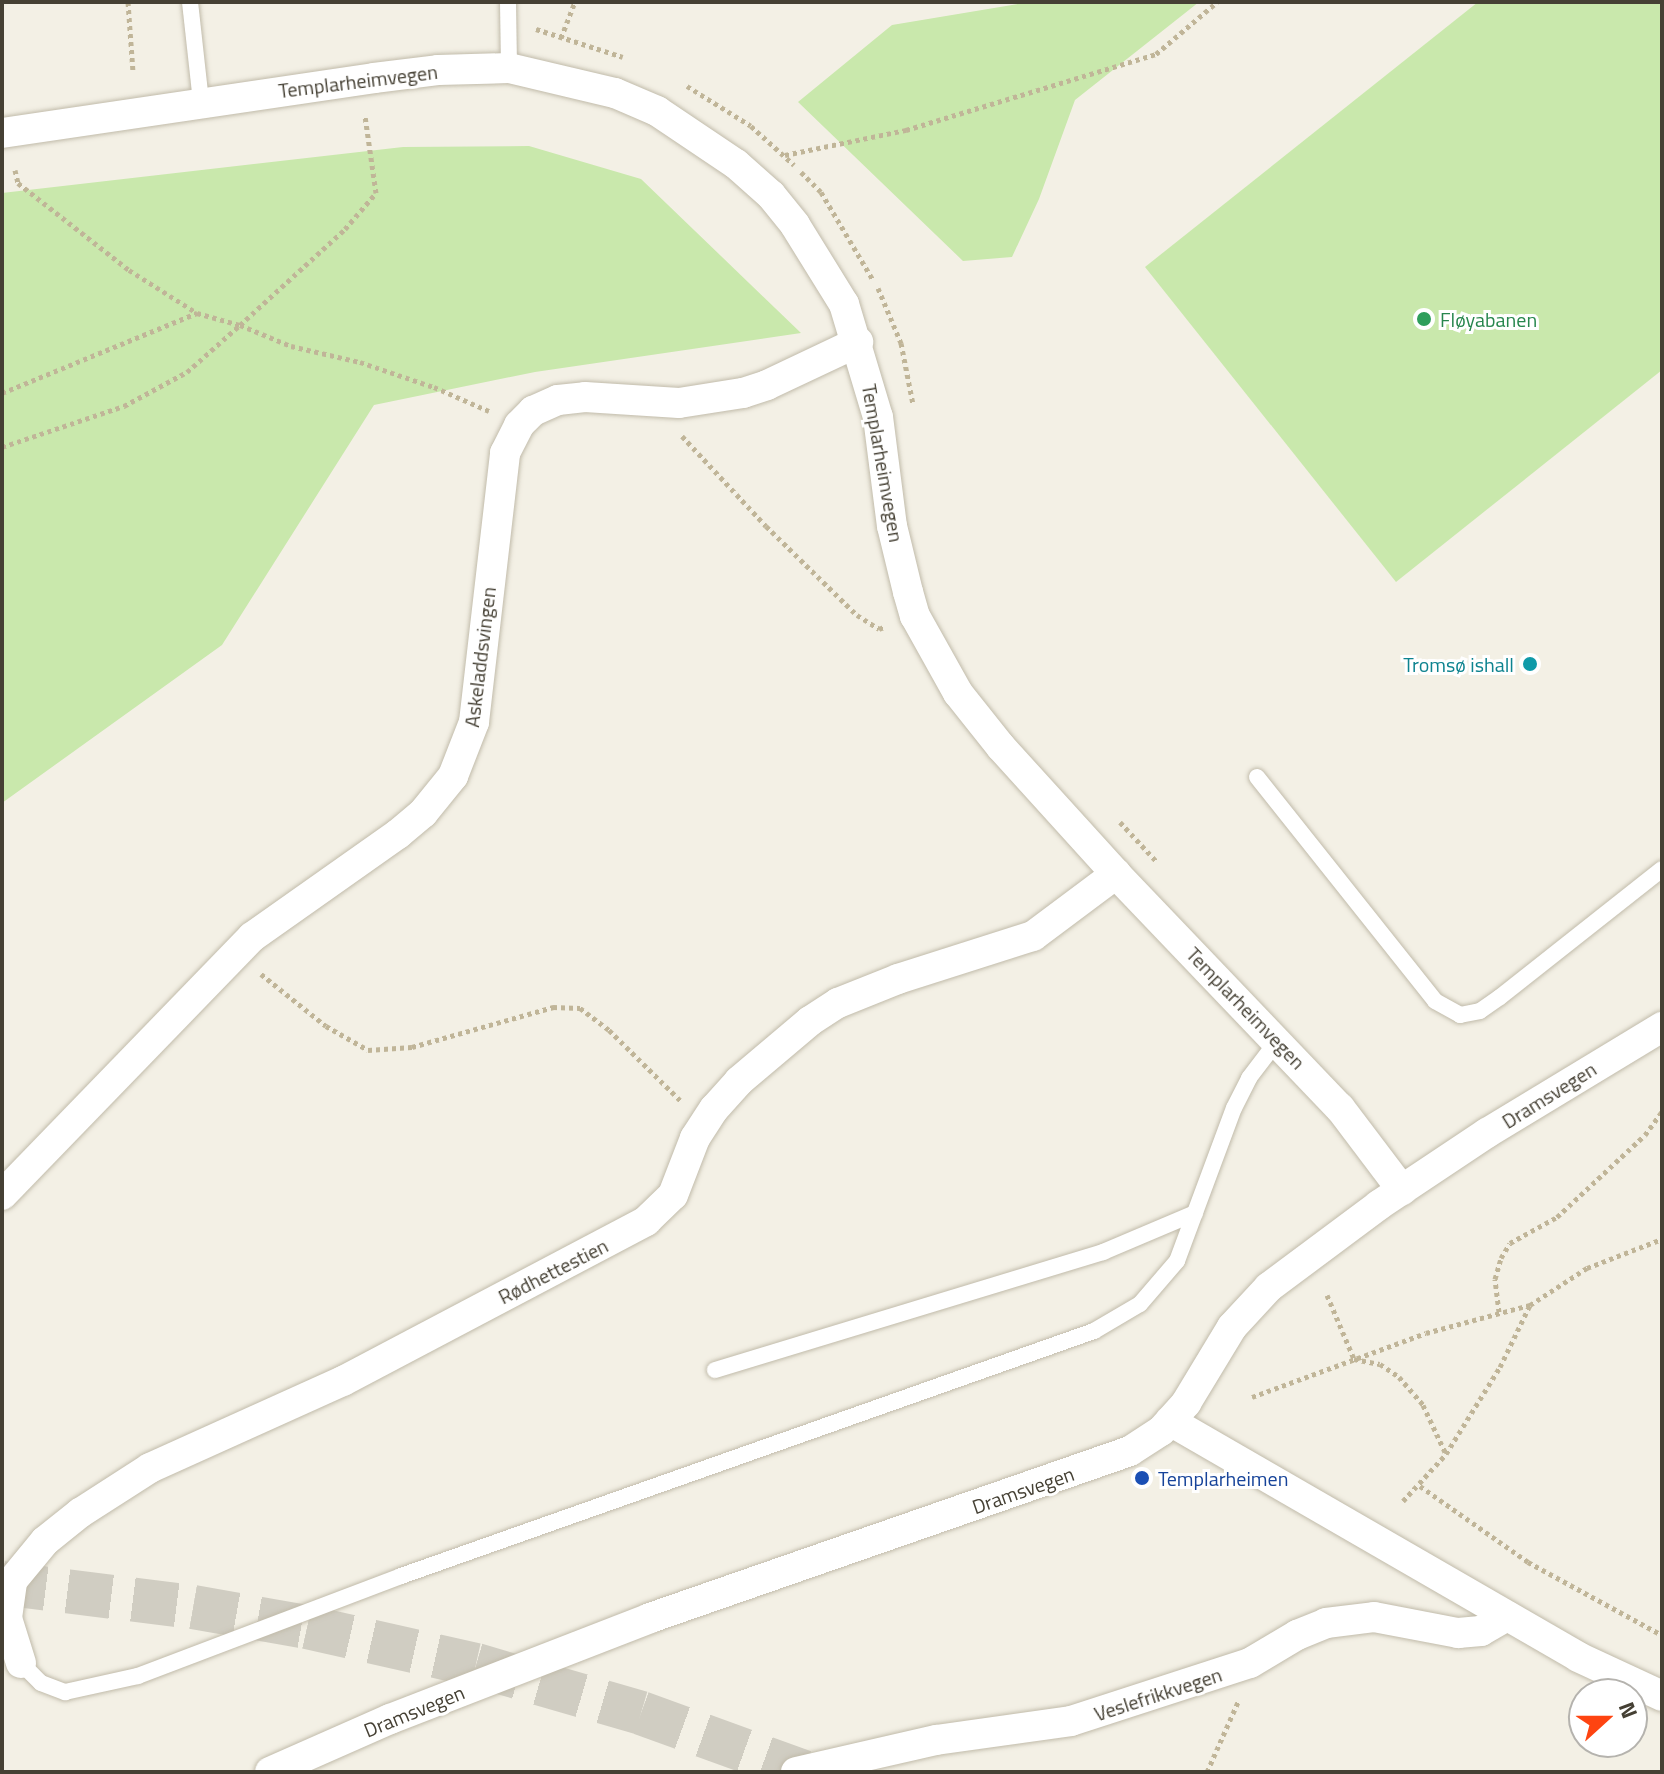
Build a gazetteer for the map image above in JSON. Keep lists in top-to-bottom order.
{
  "streets": {
    "street": [
      "Templarheimvegen",
      "Askeladdsvingen",
      "Dramsvegen",
      "Rødhettestien",
      "Veslefrikkvegen"
    ]
  },
  "crossings": [
    ["Templarheimvegen", "Dramsvegen"],
    ["Templarheimvegen", "Rødhettestien"]
  ],
  "places": ["Fløyabanen", "Tromsø ishall", "Templarheimen"],
  "north": "right"
}
